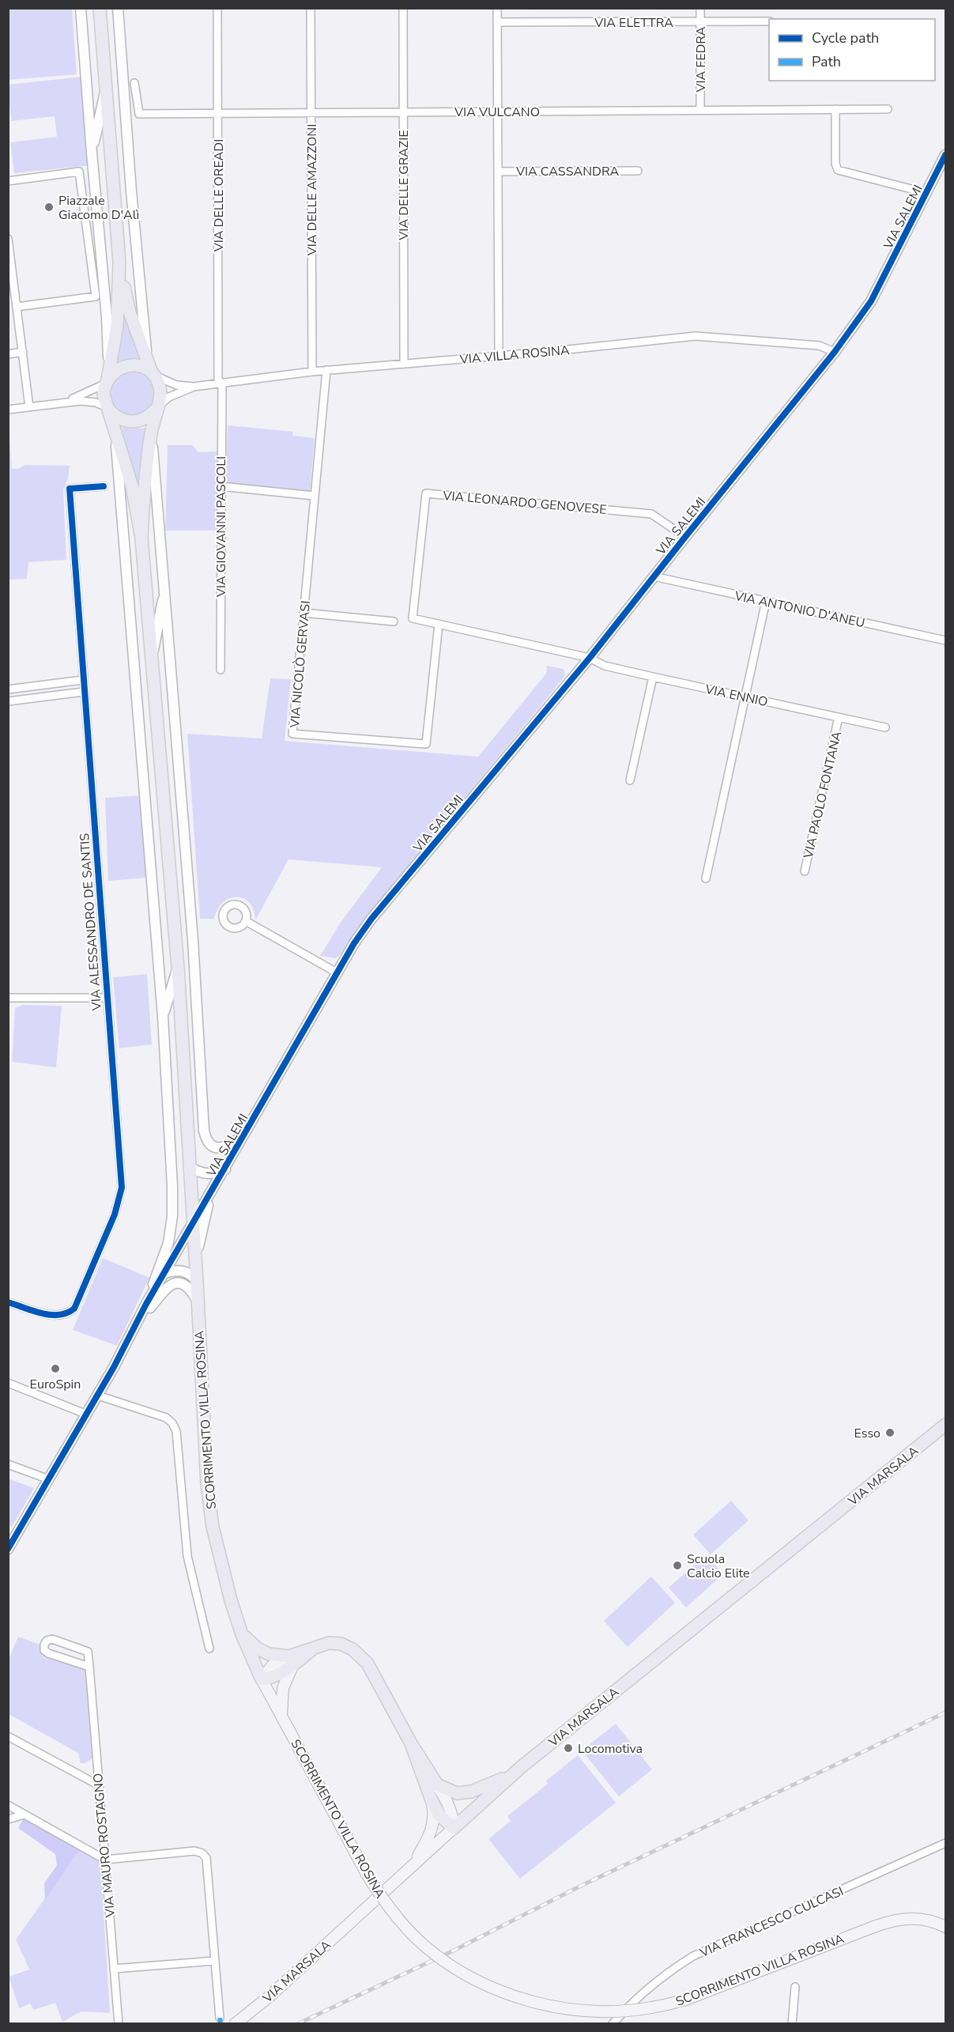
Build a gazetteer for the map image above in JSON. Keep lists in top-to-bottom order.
{
  "streets": {
    "main road": ["SCORRIMENTO VILLA ROSINA", "VIA MARSALA"],
    "street": [
      "VIA ELETTRA",
      "VIA FEDRA",
      "VIA VULCANO",
      "VIA CASSANDRA",
      "VIA DELLE GRAZIE",
      "VIA DELLE AMAZZONI",
      "VIA DELLE OREADI",
      "VIA SALEMI",
      "VIA VILLA ROSINA",
      "VIA LEONARDO GENOVESE",
      "VIA GIOVANNI PASCOLI",
      "VIA ANTONIO D'ANEU",
      "VIA NICOLÒ GERVASI",
      "VIA ENNIO",
      "VIA PAOLO FONTANA",
      "VIA ALESSANDRO DE SANTIS",
      "VIA MAURO ROSTAGNO",
      "VIA FRANCESCO CULCASI"
    ]
  },
  "crossings": [
    ["VIA ELETTRA", "VIA FEDRA"],
    ["VIA FEDRA", "VIA VULCANO"],
    ["VIA VULCANO", "VIA DELLE GRAZIE"],
    ["VIA VULCANO", "VIA DELLE AMAZZONI"],
    ["VIA VULCANO", "VIA DELLE OREADI"],
    ["VIA DELLE GRAZIE", "VIA VILLA ROSINA"],
    ["VIA DELLE AMAZZONI", "VIA VILLA ROSINA"],
    ["VIA DELLE OREADI", "VIA VILLA ROSINA"],
    ["VIA DELLE OREADI", "VIA GIOVANNI PASCOLI"],
    ["VIA SALEMI", "VIA VILLA ROSINA"],
    ["VIA SALEMI", "VIA LEONARDO GENOVESE"],
    ["VIA SALEMI", "VIA ANTONIO D'ANEU"],
    ["VIA SALEMI", "VIA ENNIO"],
    ["VIA SALEMI", "SCORRIMENTO VILLA ROSINA"],
    ["VIA VILLA ROSINA", "VIA GIOVANNI PASCOLI"],
    ["VIA VILLA ROSINA", "VIA NICOLÒ GERVASI"],
    ["VIA LEONARDO GENOVESE", "VIA ENNIO"],
    ["VIA NICOLÒ GERVASI", "VIA ENNIO"],
    ["VIA ENNIO", "VIA PAOLO FONTANA"]
  ],
  "places": [
    "Piazzale Giacomo D'Alì",
    "EuroSpin",
    "Esso",
    "Scuola Calcio Elite",
    "Locomotiva"
  ],
  "legend": ["Cycle path", "Path"]
}
